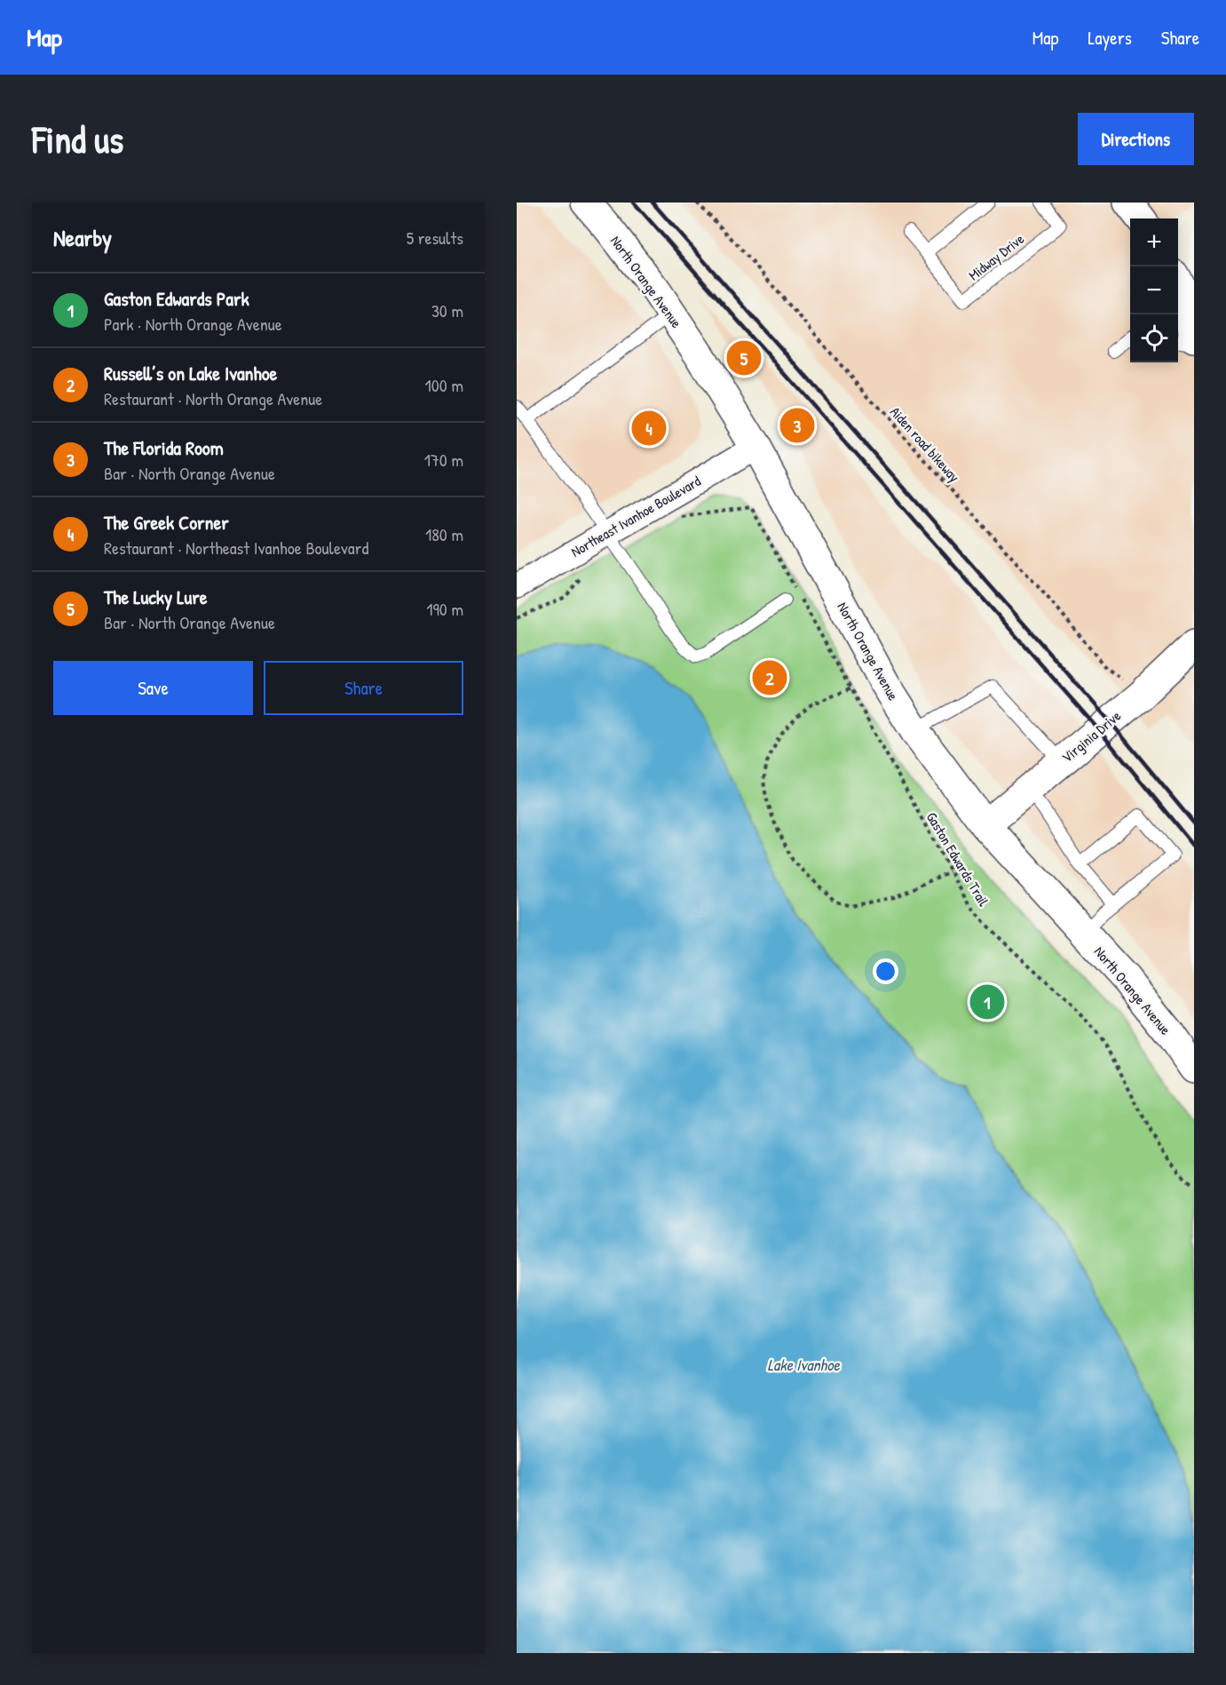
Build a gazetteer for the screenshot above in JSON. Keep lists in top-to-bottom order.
{
  "streets": {
    "main road": ["North Orange Avenue", "Virginia Drive"],
    "street": ["Northeast Ivanhoe Boulevard"],
    "lane": ["Midway Drive"],
    "path": ["Aiden road bikeway", "Gaston Edwards Trail"]
  },
  "crossings": [
    ["North Orange Avenue", "Northeast Ivanhoe Boulevard"],
    ["North Orange Avenue", "Virginia Drive"],
    ["Aiden road bikeway", "Virginia Drive"]
  ],
  "water": ["Lake Ivanhoe"],
  "page": {
    "header": "Map",
    "nav": ["Map", "Layers", "Share"],
    "buttons": [
      "Directions",
      ["Save", "Share"]
    ],
    "title": "Find us",
    "heading": ["Nearby", "5 results"],
    "map_buttons": ["+", "−"],
    "list": [
      {
        "mark": "1",
        "name": "Gaston Edwards Park",
        "note": "Park · North Orange Avenue",
        "value": "30 m"
      },
      {
        "mark": "2",
        "name": "Russell’s on Lake Ivanhoe",
        "note": "Restaurant · North Orange Avenue",
        "value": "100 m"
      },
      {
        "mark": "3",
        "name": "The Florida Room",
        "note": "Bar · North Orange Avenue",
        "value": "170 m"
      },
      {
        "mark": "4",
        "name": "The Greek Corner",
        "note": "Restaurant · Northeast Ivanhoe Boulevard",
        "value": "180 m"
      },
      {
        "mark": "5",
        "name": "The Lucky Lure",
        "note": "Bar · North Orange Avenue",
        "value": "190 m"
      }
    ],
    "pins": [
      "5",
      "3",
      "4",
      "2",
      "1"
    ]
  }
}
